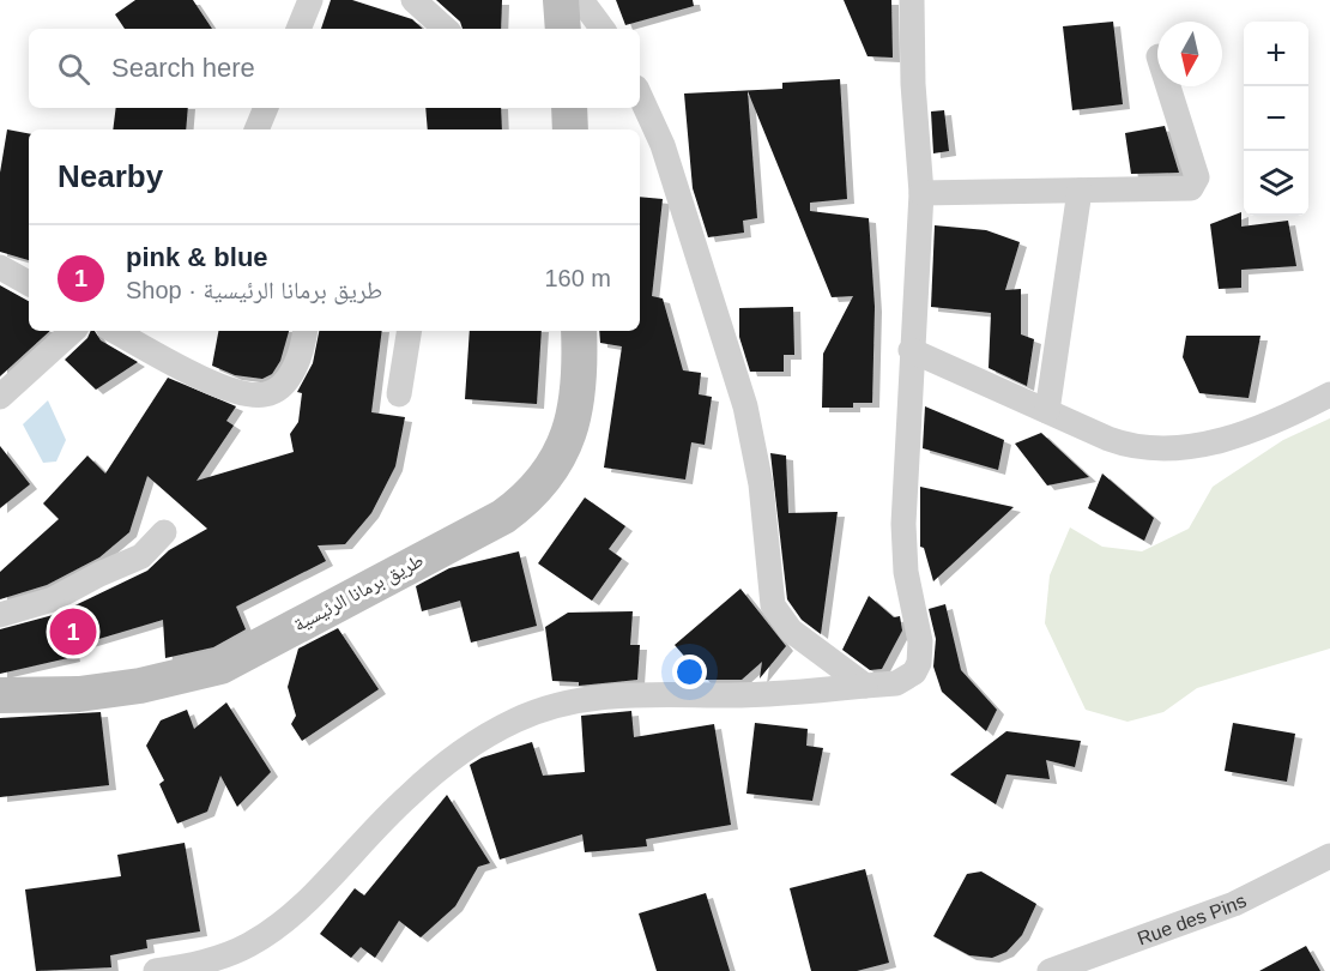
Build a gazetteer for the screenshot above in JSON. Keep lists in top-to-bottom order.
{
  "streets": {
    "main road": ["طريق برمانا الرئيسية"],
    "street": ["Rue des Pins"]
  },
  "north": "bottom",
  "page": {
    "map_buttons": ["+", "−"],
    "search": "Search here",
    "heading": "Nearby",
    "list": [
      {
        "mark": "1",
        "name": "pink & blue",
        "note": "Shop · طريق برمانا الرئيسية",
        "value": "160 m"
      }
    ],
    "pins": "1"
  }
}
